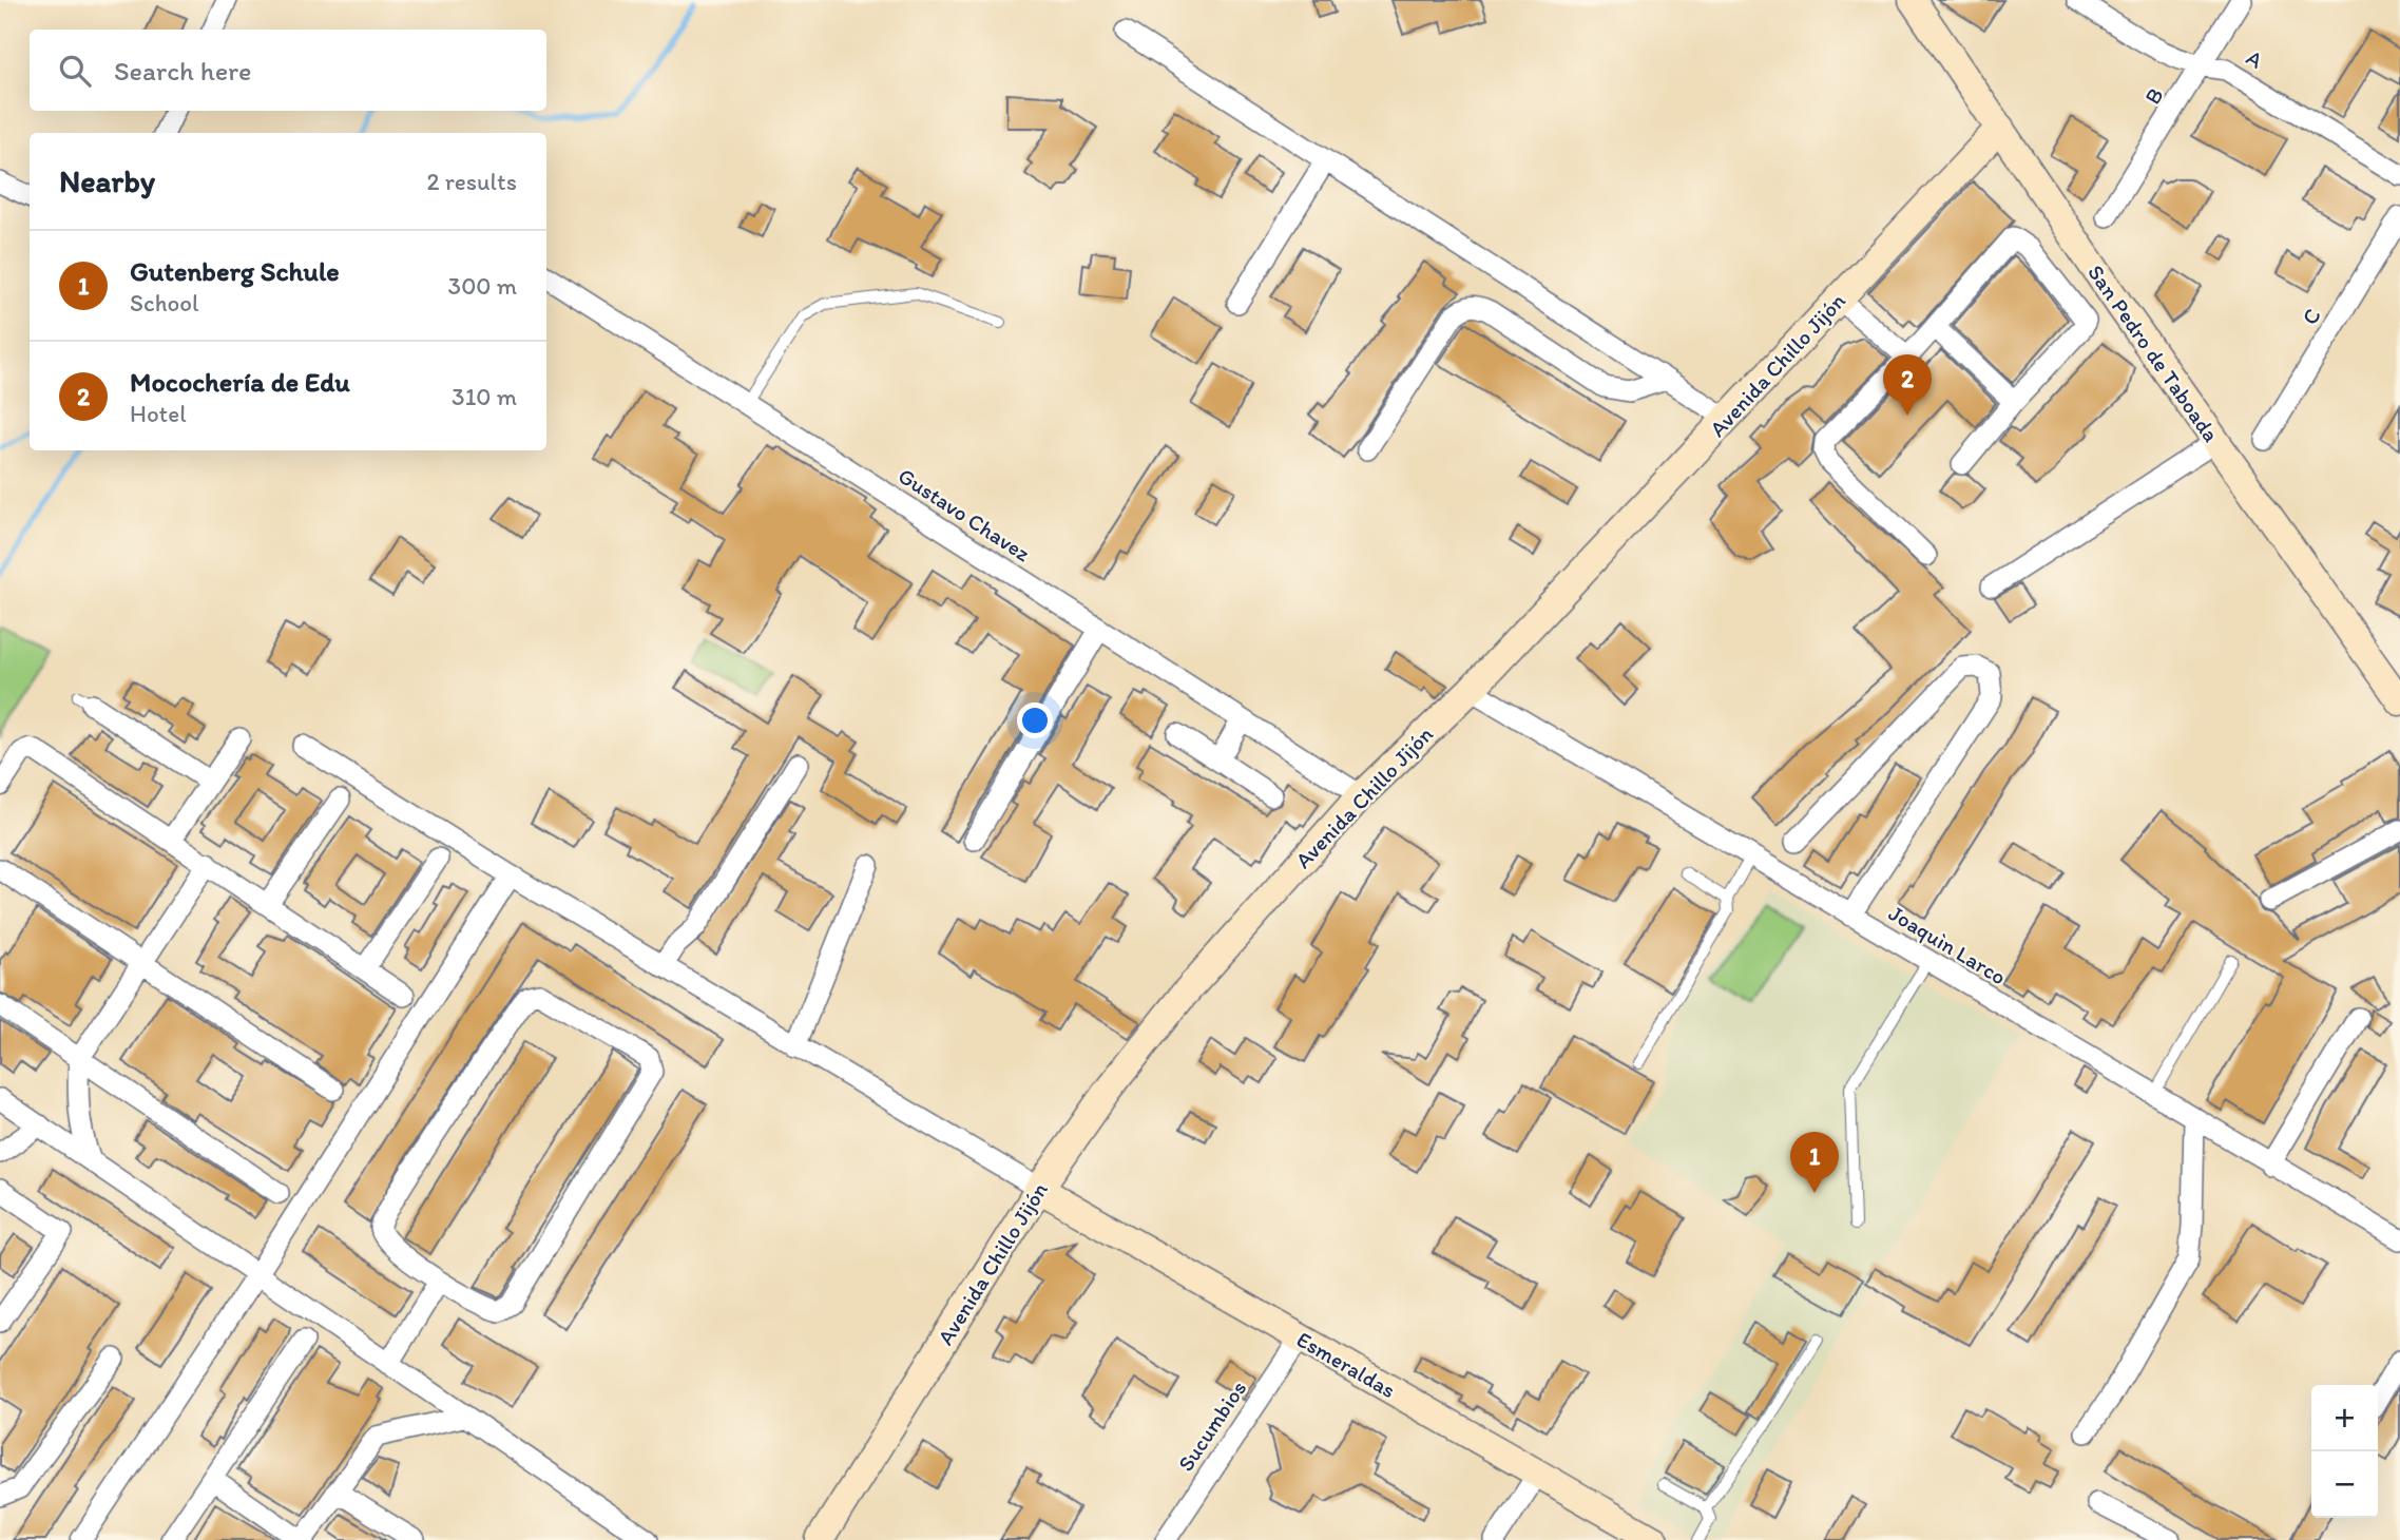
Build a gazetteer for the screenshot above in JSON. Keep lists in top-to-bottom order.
{
  "streets": {
    "street": [
      "A",
      "B",
      "C",
      "San Pedro de Taboada",
      "Avenida Chillo Jijón",
      "Gustavo Chavez",
      "Joaquìn Larco",
      "Esmeraldas",
      "Sucumbios"
    ]
  },
  "crossings": [
    ["A", "B"],
    ["San Pedro de Taboada", "Avenida Chillo Jijón"],
    ["Avenida Chillo Jijón", "Gustavo Chavez"],
    ["Avenida Chillo Jijón", "Joaquìn Larco"],
    ["Avenida Chillo Jijón", "Esmeraldas"],
    ["Esmeraldas", "Sucumbios"]
  ],
  "page": {
    "search": "Search here",
    "heading": ["Nearby", "2 results"],
    "list": [
      {
        "mark": "1",
        "name": "Gutenberg Schule",
        "note": "School",
        "value": "300 m"
      },
      {
        "mark": "2",
        "name": "Mocochería de Edu",
        "note": "Hotel",
        "value": "310 m"
      }
    ],
    "pins": ["2", "1"],
    "map_buttons": ["+", "−"]
  }
}
